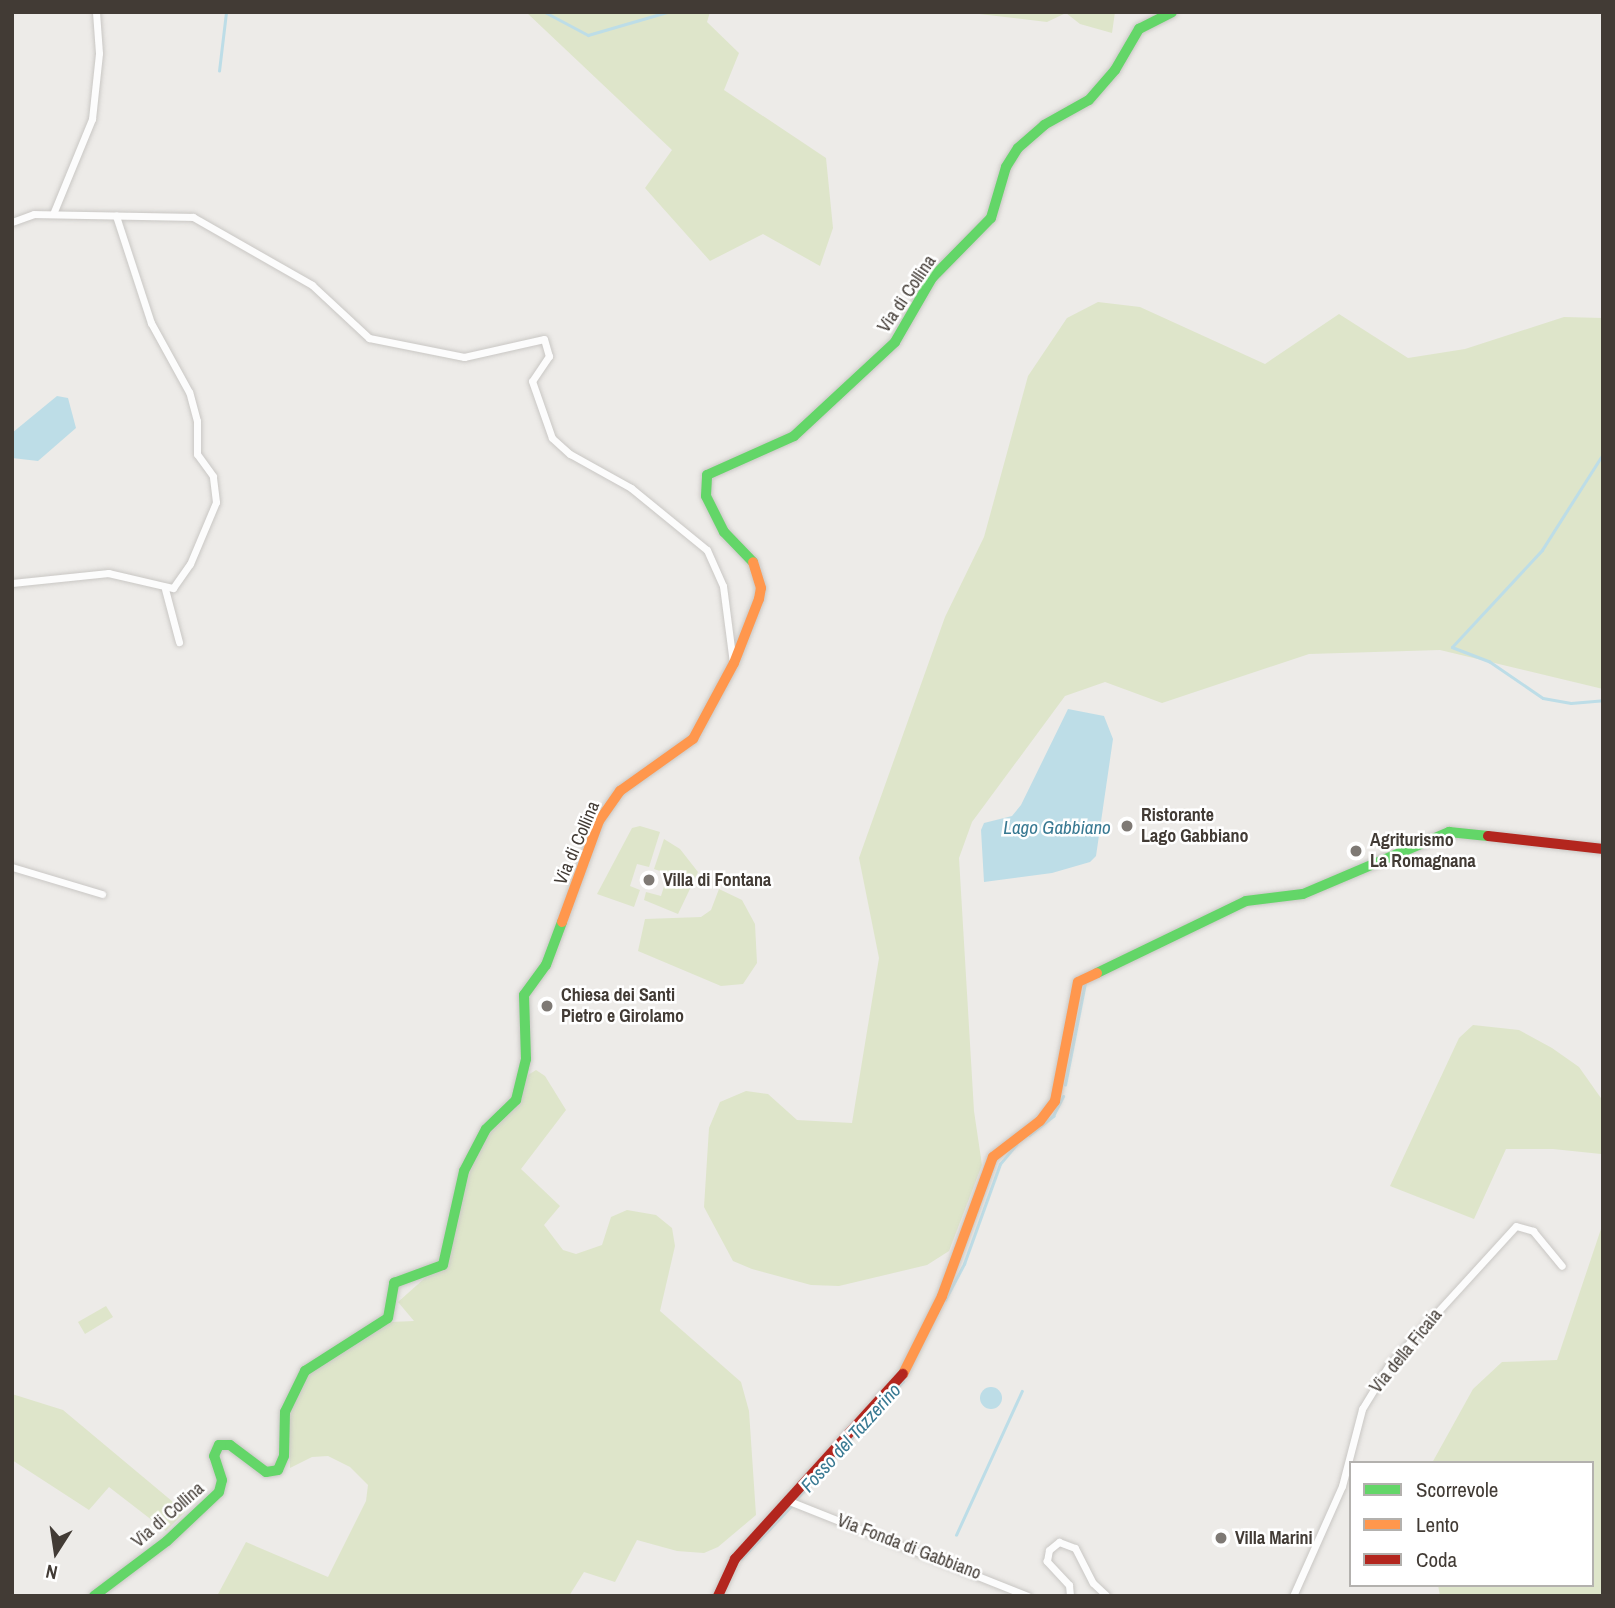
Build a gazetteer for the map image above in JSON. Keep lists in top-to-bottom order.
{
  "streets": {
    "street": ["Via di Collina", "Via della Ficaia", "Via Fonda di Gabbiano"]
  },
  "water": ["Lago Gabbiano", "Fosso del Tazzerino"],
  "places": [
    "Ristorante Lago Gabbiano",
    "Agriturismo La Romagnana",
    "Villa di Fontana",
    "Chiesa dei Santi Pietro e Girolamo",
    "Villa Marini"
  ],
  "legend": ["Scorrevole", "Lento", "Coda"],
  "north": "bottom"
}
